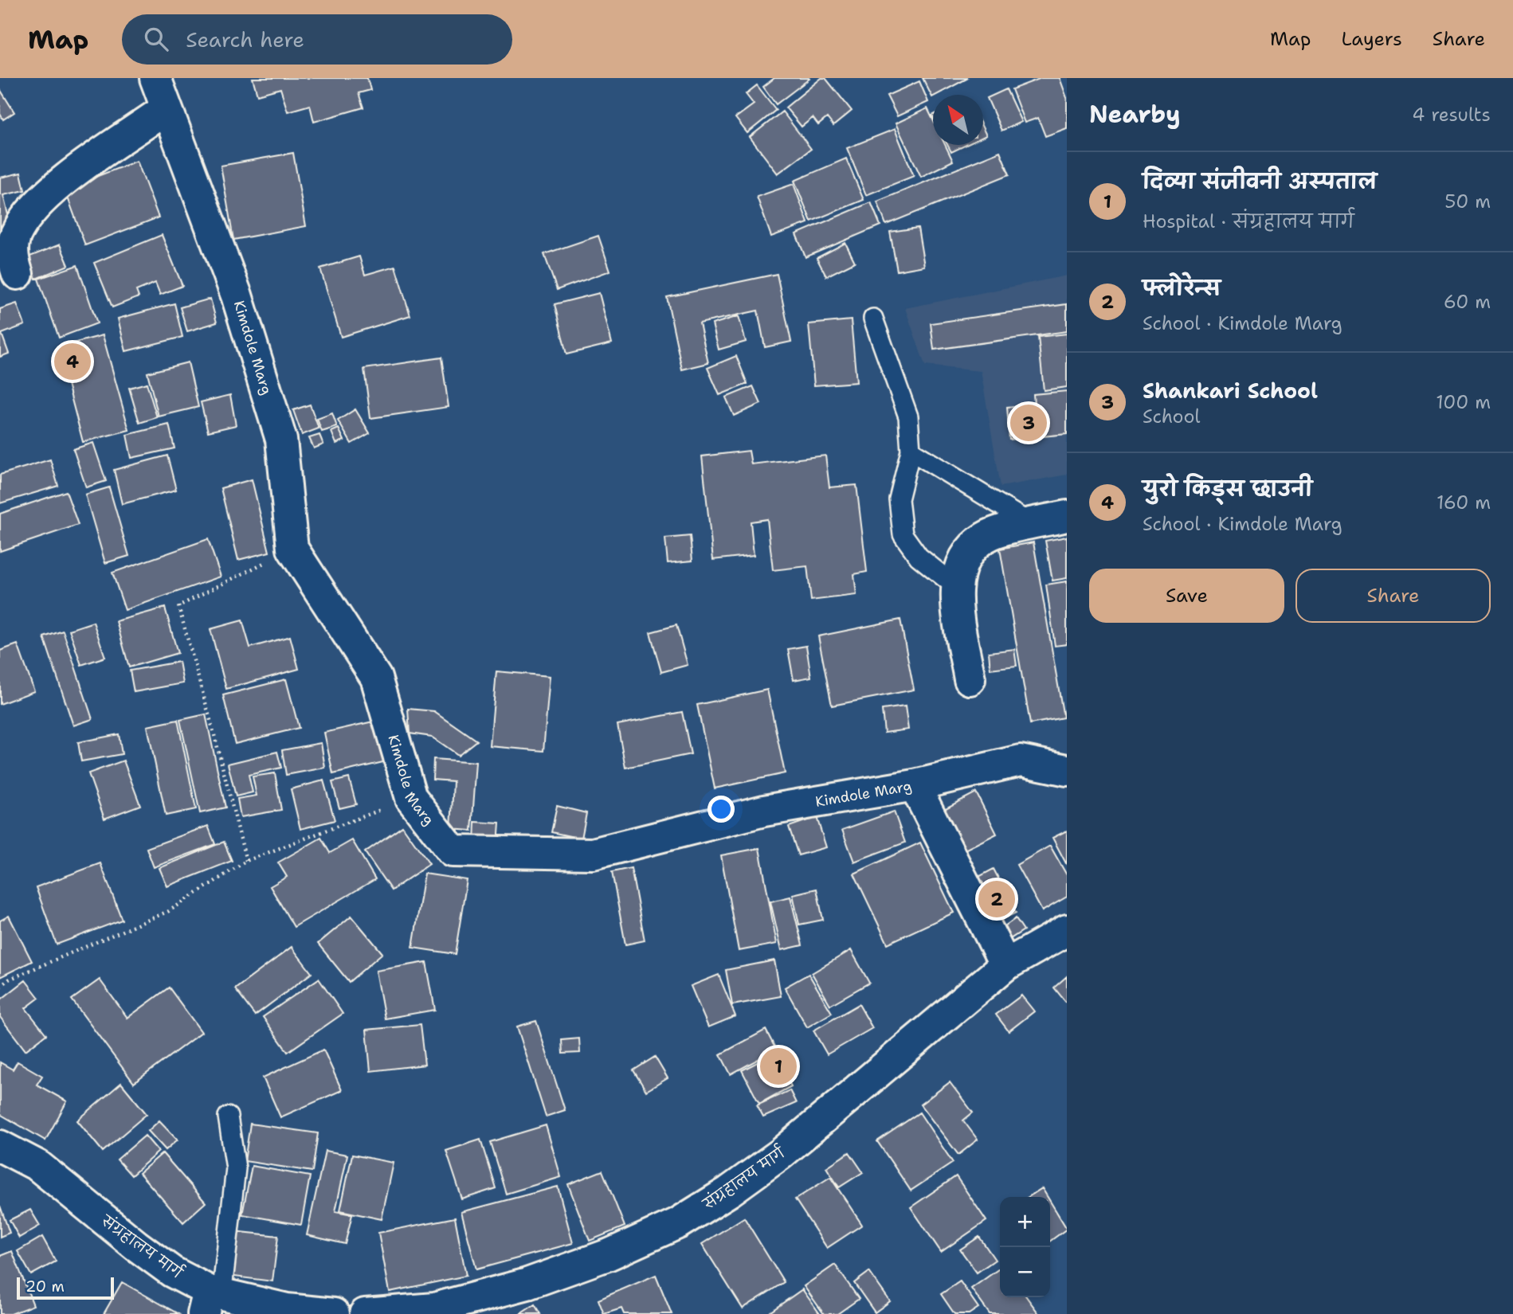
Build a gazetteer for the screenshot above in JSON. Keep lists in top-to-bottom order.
{
  "streets": {
    "street": ["Kimdole Marg", "संग्रहालय मार्ग"]
  },
  "crossings": [
    ["Kimdole Marg", "संग्रहालय मार्ग"]
  ],
  "scale_bar": "20 m",
  "north": "top left",
  "page": {
    "header": "Map",
    "search": "Search here",
    "nav": ["Map", "Layers", "Share"],
    "heading": ["Nearby", "4 results"],
    "list": [
      {
        "mark": "1",
        "name": "दिव्या संजीवनी अस्पताल",
        "note": "Hospital · संग्रहालय मार्ग",
        "value": "50 m"
      },
      {
        "mark": "2",
        "name": "फ्लोरेन्स",
        "note": "School · Kimdole Marg",
        "value": "60 m"
      },
      {
        "mark": "3",
        "name": "Shankari School",
        "note": "School",
        "value": "100 m"
      },
      {
        "mark": "4",
        "name": "युरो किड्स छाउनी",
        "note": "School · Kimdole Marg",
        "value": "160 m"
      }
    ],
    "pins": [
      "4",
      "3",
      "2",
      "1"
    ],
    "buttons": ["Save", "Share"],
    "map_buttons": ["+", "−"],
    "scale": "20 m"
  }
}
